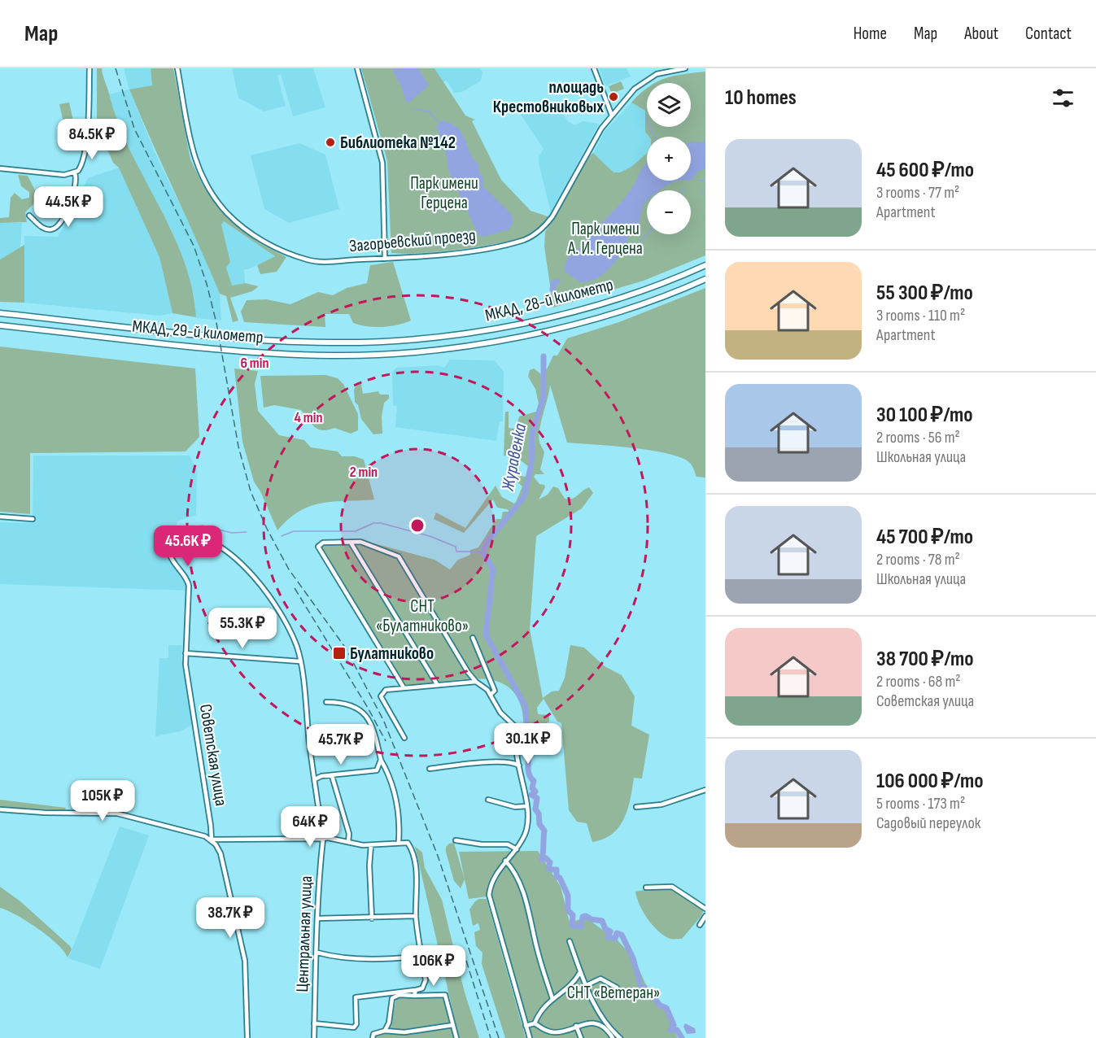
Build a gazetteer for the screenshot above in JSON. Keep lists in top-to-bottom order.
{
  "streets": {
    "highway": ["МКАД, 28-й километр", "МКАД, 29-й километр"],
    "street": ["Загорьевский проезд", "Советская улица", "Центральная улица"]
  },
  "crossings": [
    ["МКАД, 28-й километр", "МКАД, 29-й километр"],
    ["Советская улица", "Центральная улица"]
  ],
  "water": ["Журавенка"],
  "parks": [
    "Парк имени Герцена",
    "Парк имени А. И. Герцена",
    "СНТ «Булатниково»",
    "СНТ «Ветеран»"
  ],
  "places": {
    "other": ["площадь Крестовниковых", "Библиотека №142"],
    "transit": ["Булатниково"]
  },
  "page": {
    "header": "Map",
    "nav": [
      "Home",
      "Map",
      "About",
      "Contact"
    ],
    "heading": "10 homes",
    "map_buttons": ["+", "−"],
    "price": [
      "84.5K ₽",
      "44.5K ₽",
      "45.6K ₽",
      "55.3K ₽",
      "30.1K ₽",
      "45.7K ₽",
      "105K ₽",
      "64K ₽",
      "38.7K ₽",
      "106K ₽"
    ],
    "list": [
      {
        "name": "45 600 ₽/mo",
        "note": "3 rooms · 77 m² · Apartment"
      },
      {
        "name": "55 300 ₽/mo",
        "note": "3 rooms · 110 m² · Apartment"
      },
      {
        "name": "30 100 ₽/mo",
        "note": "2 rooms · 56 m² · Школьная улица"
      },
      {
        "name": "45 700 ₽/mo",
        "note": "2 rooms · 78 m² · Школьная улица"
      },
      {
        "name": "38 700 ₽/mo",
        "note": "2 rooms · 68 m² · Советская улица"
      },
      {
        "name": "106 000 ₽/mo",
        "note": "5 rooms · 173 m² · Садовый переулок"
      }
    ]
  },
  "rings": ["6 min", "4 min", "2 min"]
}
